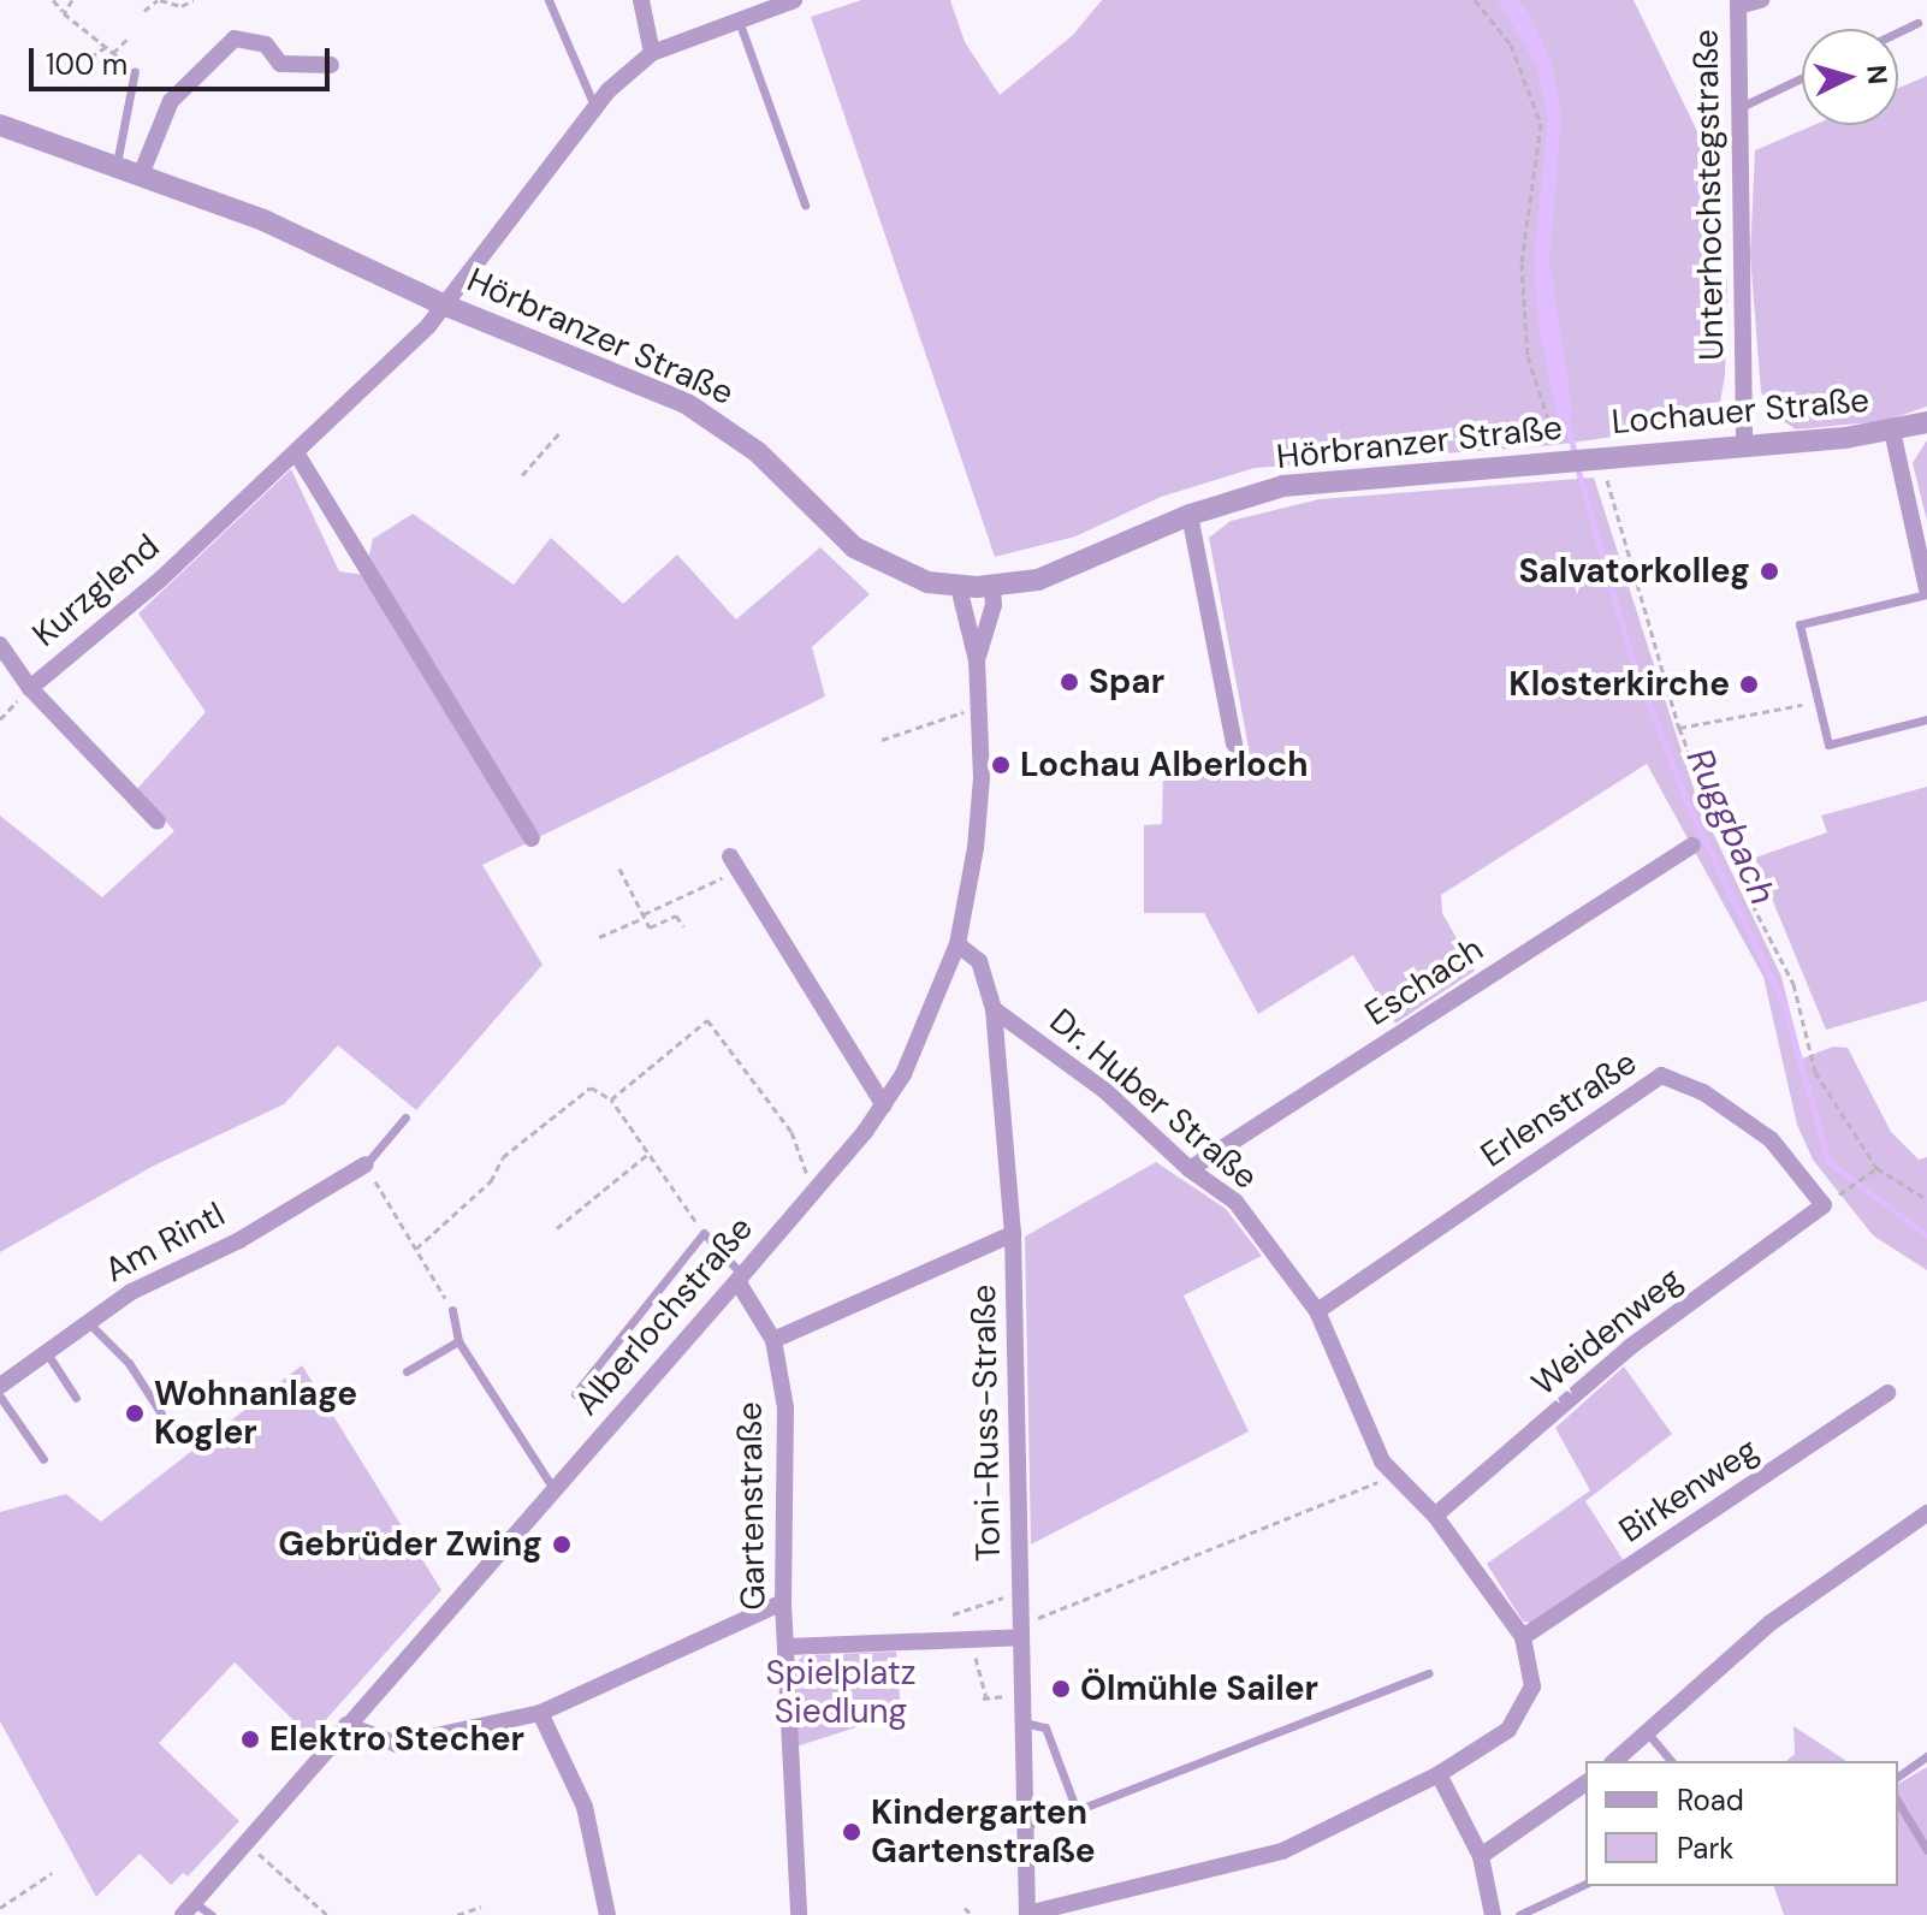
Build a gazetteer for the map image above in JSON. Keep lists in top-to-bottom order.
{
  "streets": {
    "street": [
      "Unterhochstegstraße",
      "Hörbranzer Straße",
      "Lochauer Straße",
      "Kurzglend",
      "Eschach",
      "Dr. Huber Straße",
      "Erlenstraße",
      "Am Rintl",
      "Alberlochstraße",
      "Weidenweg",
      "Toni-Russ-Straße",
      "Birkenweg",
      "Gartenstraße"
    ]
  },
  "crossings": [
    ["Unterhochstegstraße", "Lochauer Straße"],
    ["Hörbranzer Straße", "Lochauer Straße"],
    ["Hörbranzer Straße", "Kurzglend"],
    ["Hörbranzer Straße", "Alberlochstraße"],
    ["Eschach", "Dr. Huber Straße"],
    ["Dr. Huber Straße", "Erlenstraße"],
    ["Dr. Huber Straße", "Weidenweg"],
    ["Dr. Huber Straße", "Toni-Russ-Straße"],
    ["Dr. Huber Straße", "Birkenweg"],
    ["Erlenstraße", "Weidenweg"],
    ["Alberlochstraße", "Toni-Russ-Straße"],
    ["Alberlochstraße", "Gartenstraße"]
  ],
  "water": ["Ruggbach"],
  "parks": ["Spielplatz Siedlung"],
  "places": [
    "Salvatorkolleg",
    "Spar",
    "Klosterkirche",
    "Lochau Alberloch",
    "Wohnanlage Kogler",
    "Gebrüder Zwing",
    "Ölmühle Sailer",
    "Elektro Stecher",
    "Kindergarten Gartenstraße"
  ],
  "legend": ["Road", "Park"],
  "scale_bar": "100 m",
  "north": "right"
}
